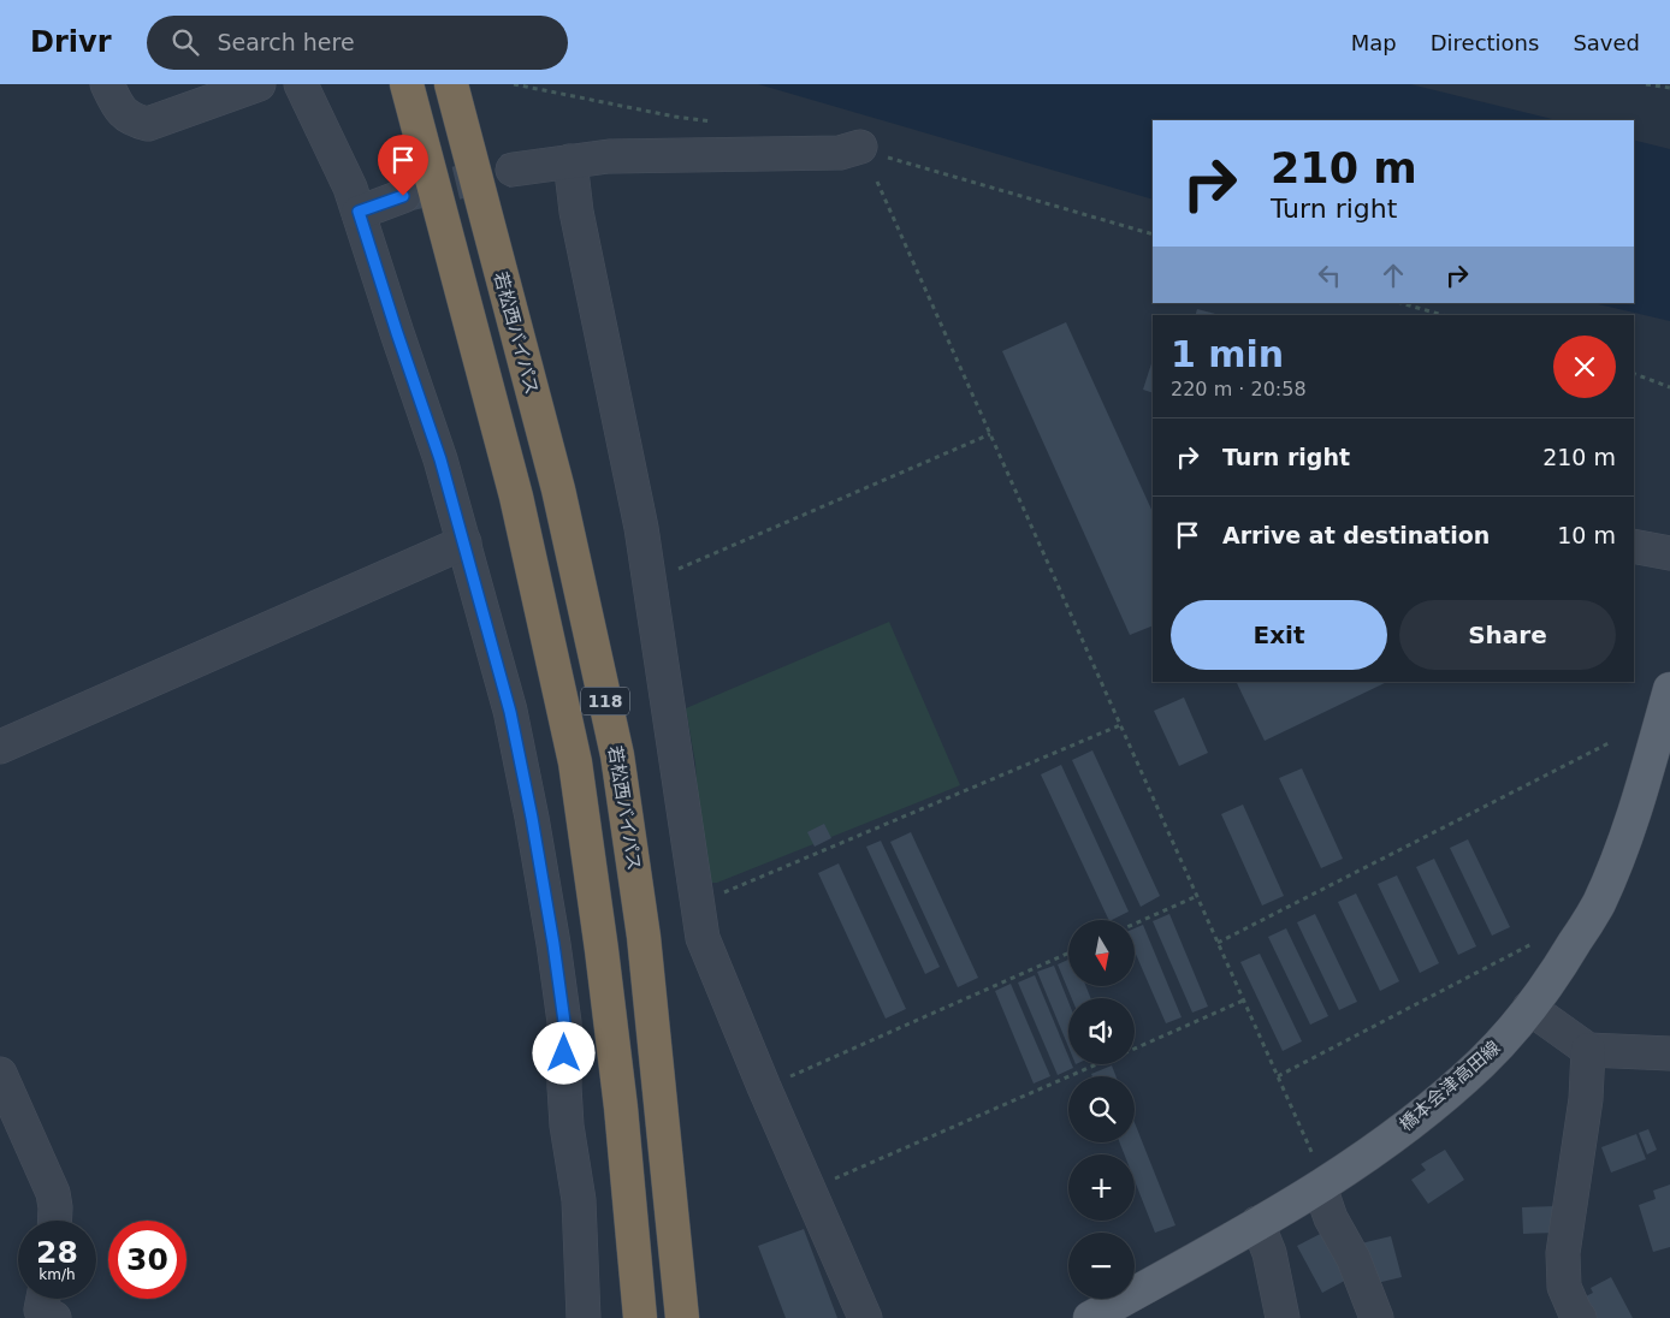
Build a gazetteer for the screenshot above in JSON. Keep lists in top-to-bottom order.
{
  "streets": {
    "highway": ["若松西バイパス", "118"],
    "main road": ["橋本会津高田線"]
  },
  "north": "bottom",
  "page": {
    "header": "Drivr",
    "search": "Search here",
    "nav": ["Map", "Directions", "Saved"],
    "turn": ["210 m", "Turn right"],
    "heading": ["1 min", "220 m · 20:58"],
    "list": [
      {
        "name": "Turn right",
        "value": "210 m"
      },
      {
        "name": "Arrive at destination",
        "value": "10 m"
      }
    ],
    "buttons": ["Exit", "Share"],
    "map_buttons": ["+", "−"],
    "speed": "28 km/h",
    "limit": "30"
  }
}
